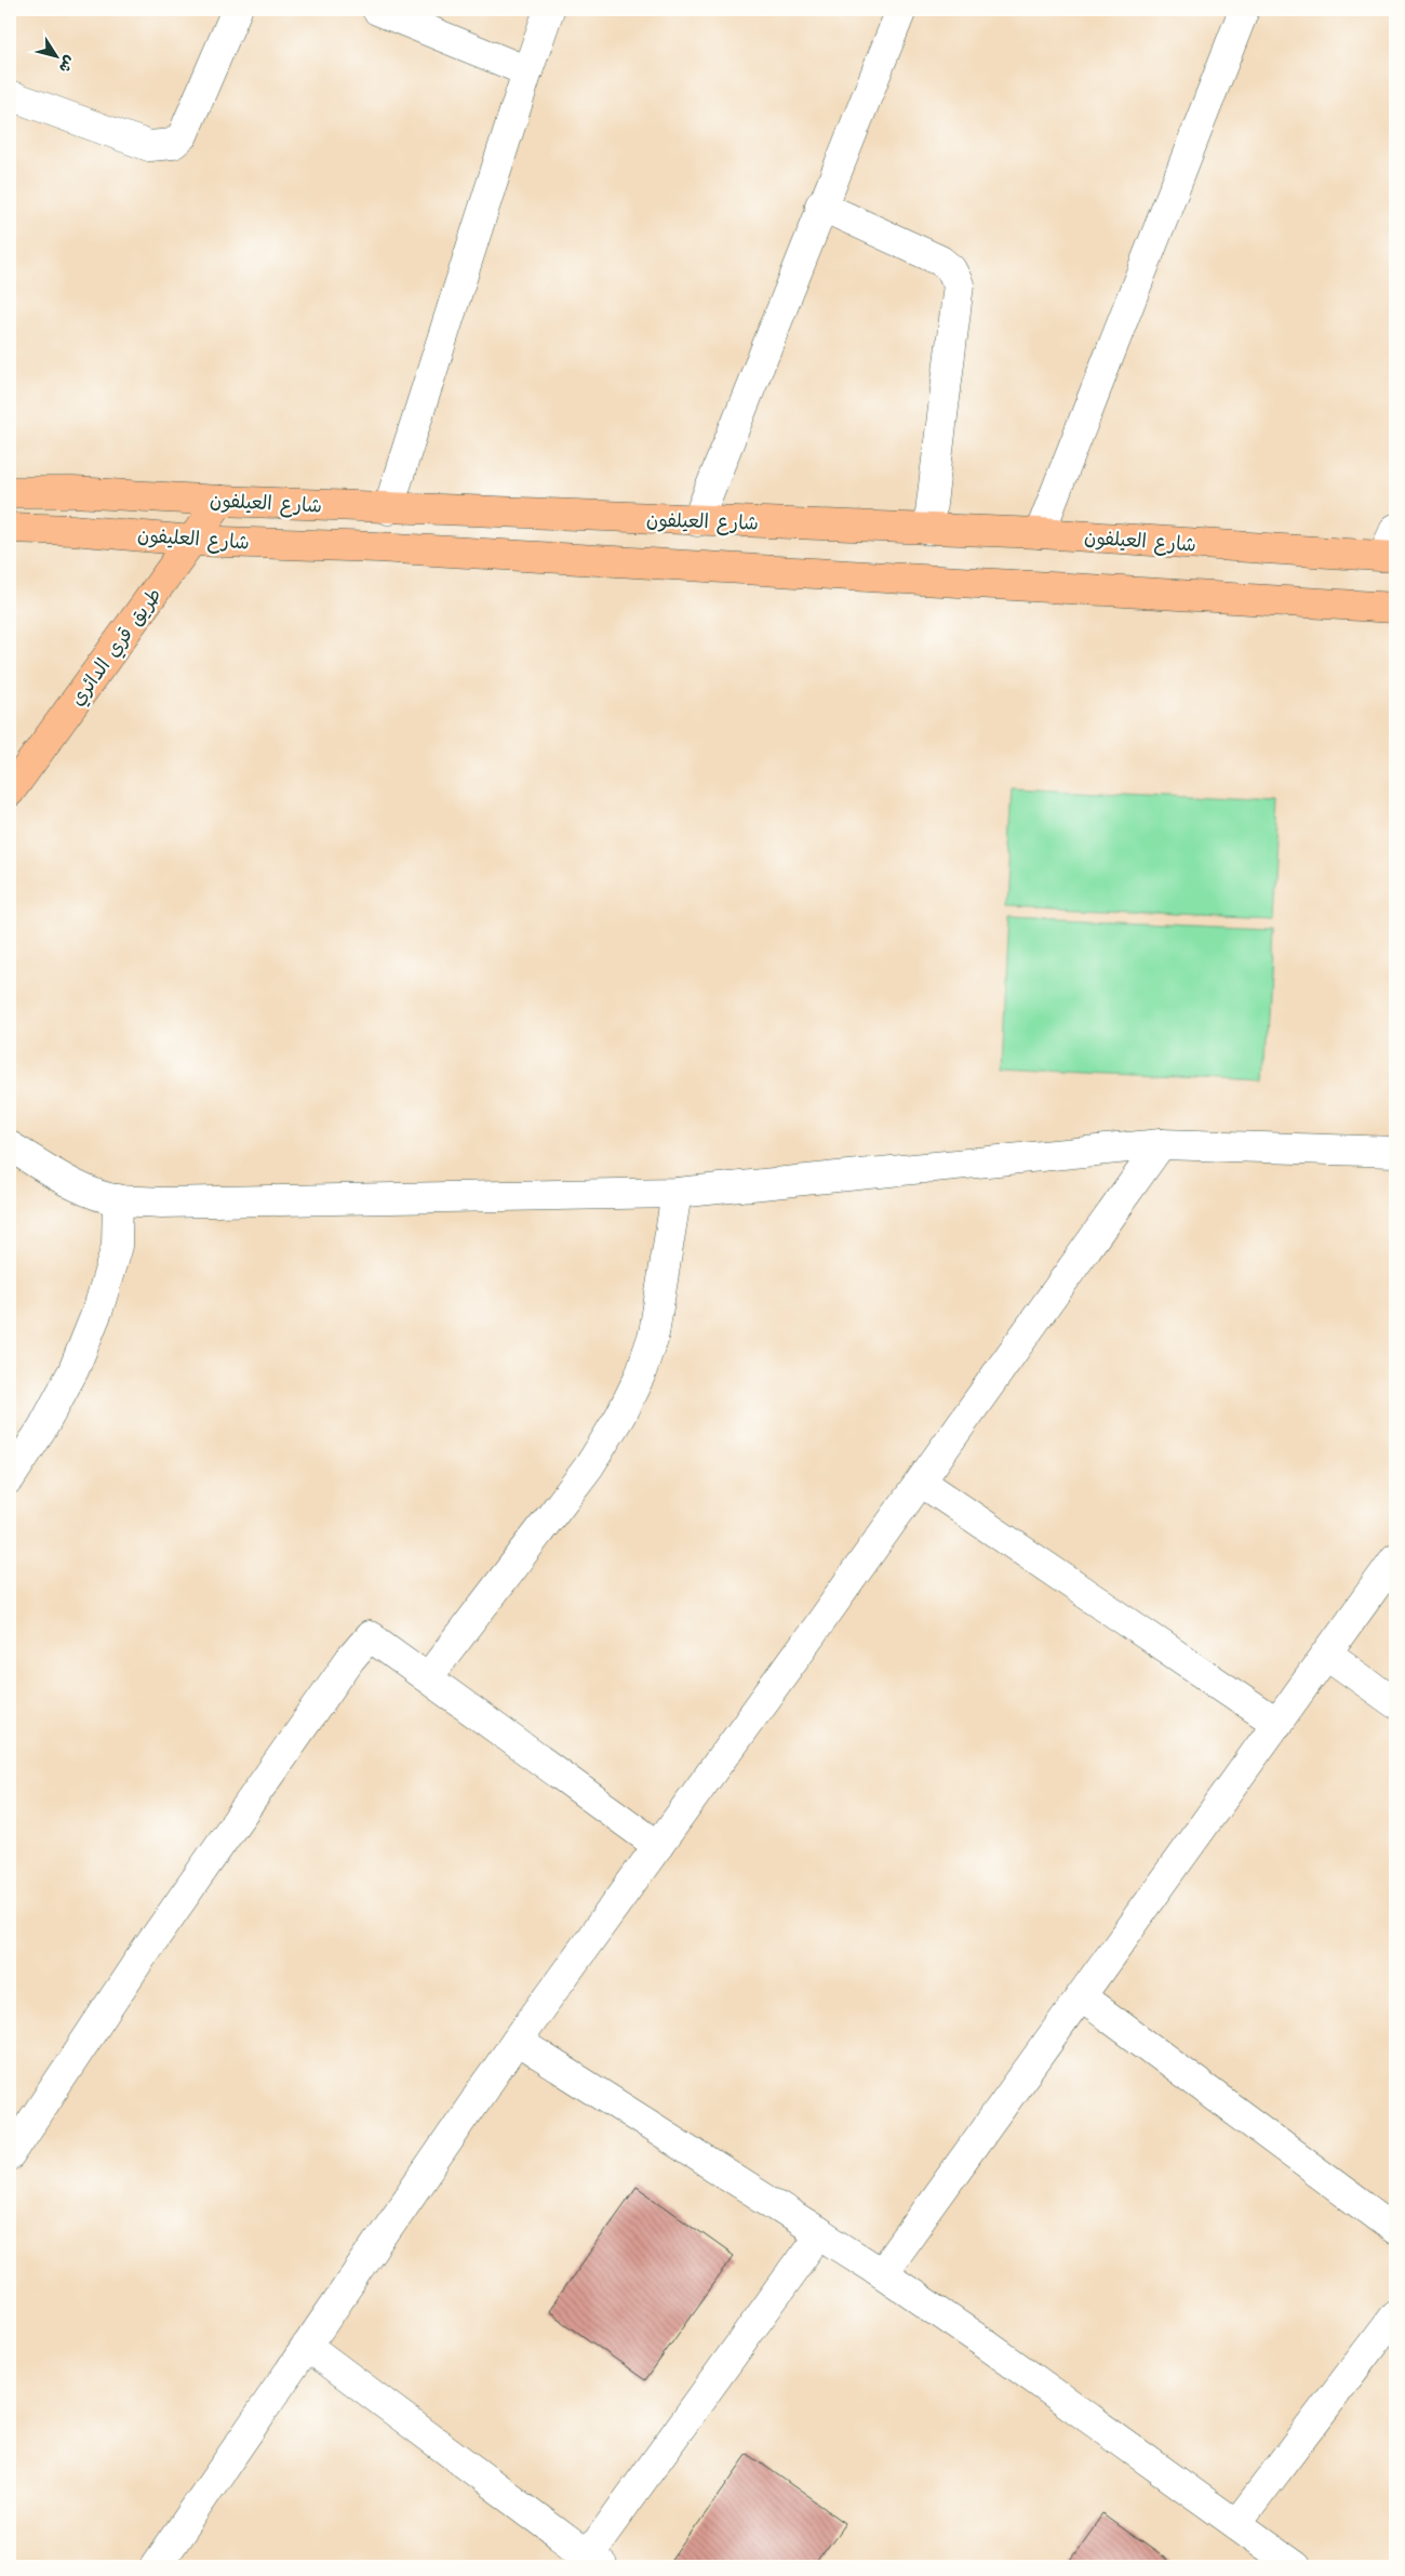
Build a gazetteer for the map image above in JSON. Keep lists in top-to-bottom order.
{
  "streets": {
    "main road": ["شارع العيلفون", "شارع العليفون", "طريق قري الدائري"]
  },
  "crossings": [
    ["شارع العيلفون", "طريق قري الدائري"],
    ["شارع العليفون", "طريق قري الدائري"]
  ],
  "north": "bottom right"
}
